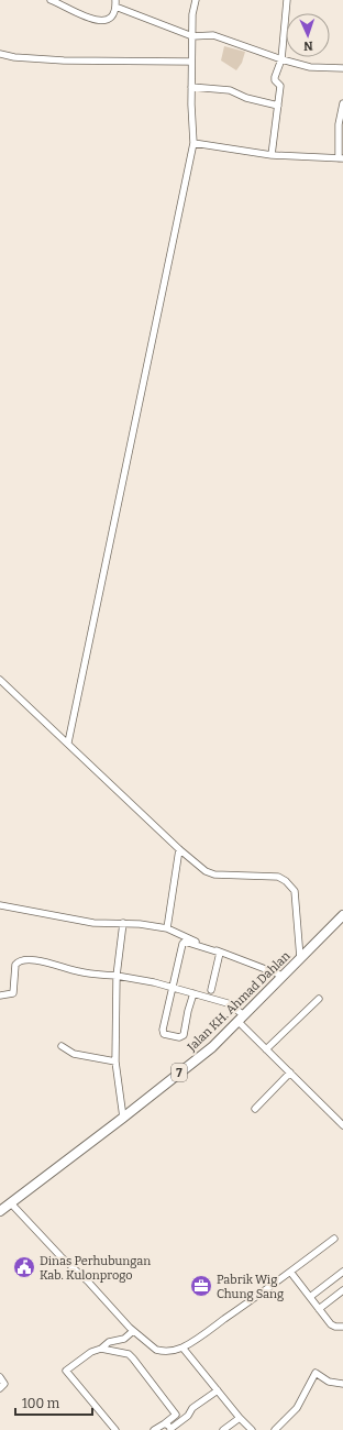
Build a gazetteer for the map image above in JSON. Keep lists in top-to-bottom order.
{
  "streets": {
    "highway": ["Jalan KH. Ahmad Dahlan", "7"]
  },
  "places": {
    "public building": ["Dinas Perhubungan Kab. Kulonprogo"],
    "office": ["Pabrik Wig Chung Sang"]
  },
  "scale_bar": "100 m",
  "north": "bottom"
}
